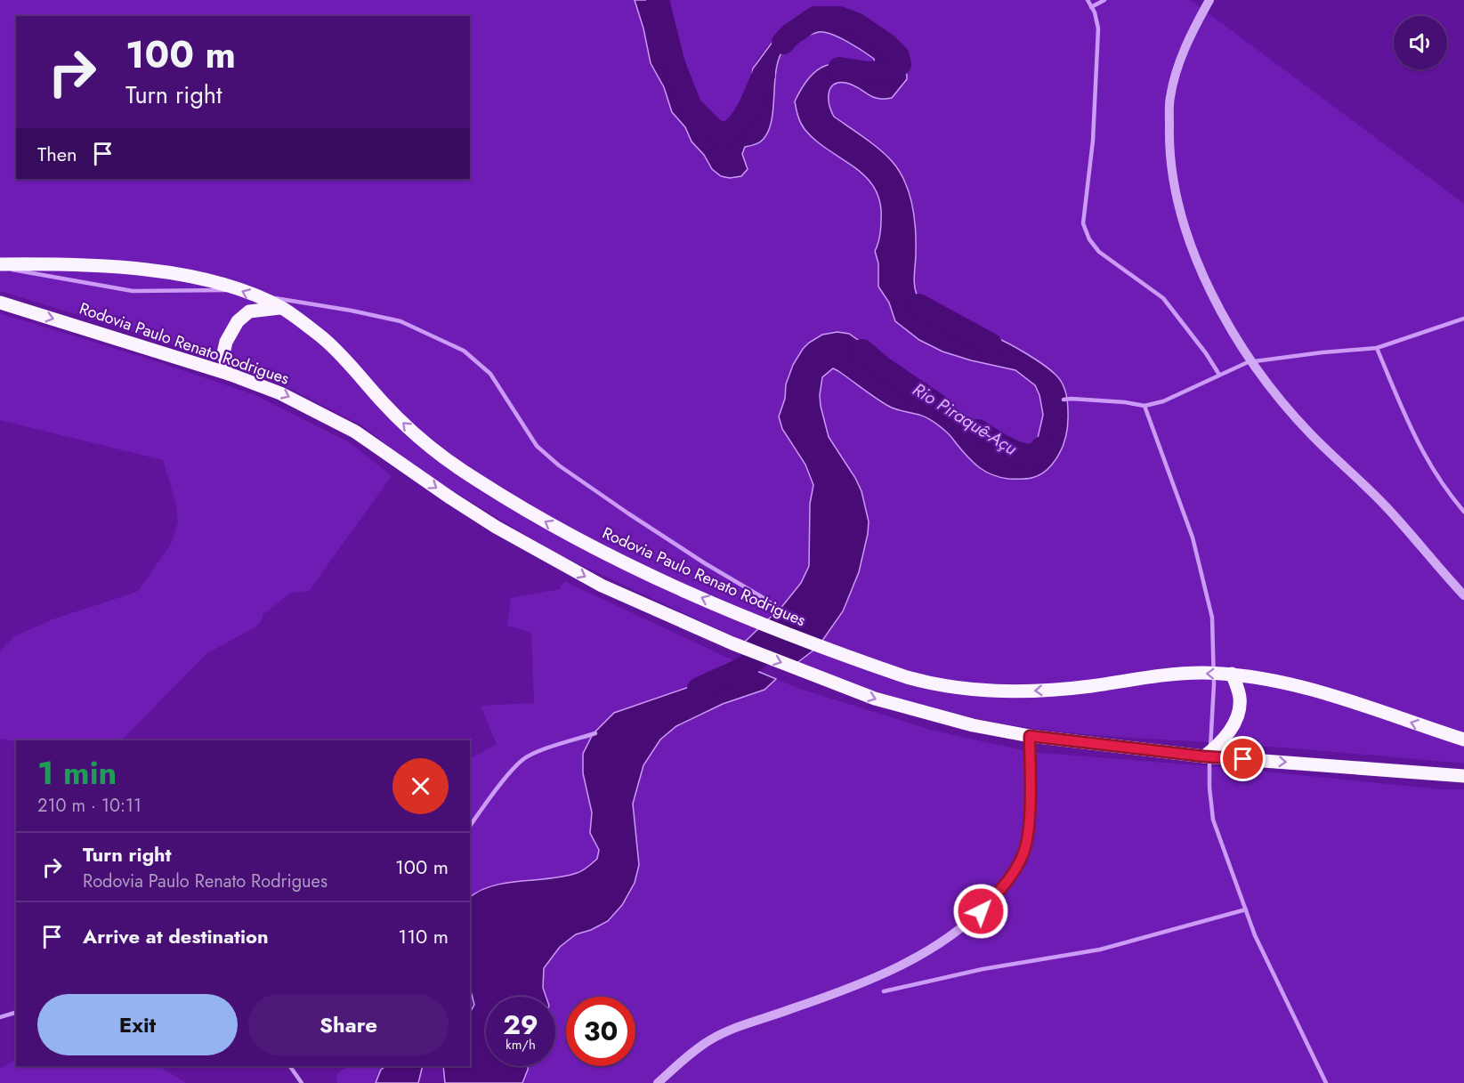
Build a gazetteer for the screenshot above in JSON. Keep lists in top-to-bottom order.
{
  "streets": {
    "main road": ["Rodovia Paulo Renato Rodrigues"]
  },
  "water": ["Rio Piraquê-Açu"],
  "page": {
    "turn": ["100 m", "Turn right"],
    "then": "Then",
    "heading": ["1 min", "210 m · 10:11"],
    "list": [
      {
        "name": "Turn right",
        "note": "Rodovia Paulo Renato Rodrigues",
        "value": "100 m"
      },
      {
        "name": "Arrive at destination",
        "value": "110 m"
      }
    ],
    "buttons": ["Exit", "Share"],
    "speed": "29 km/h",
    "limit": "30"
  }
}
